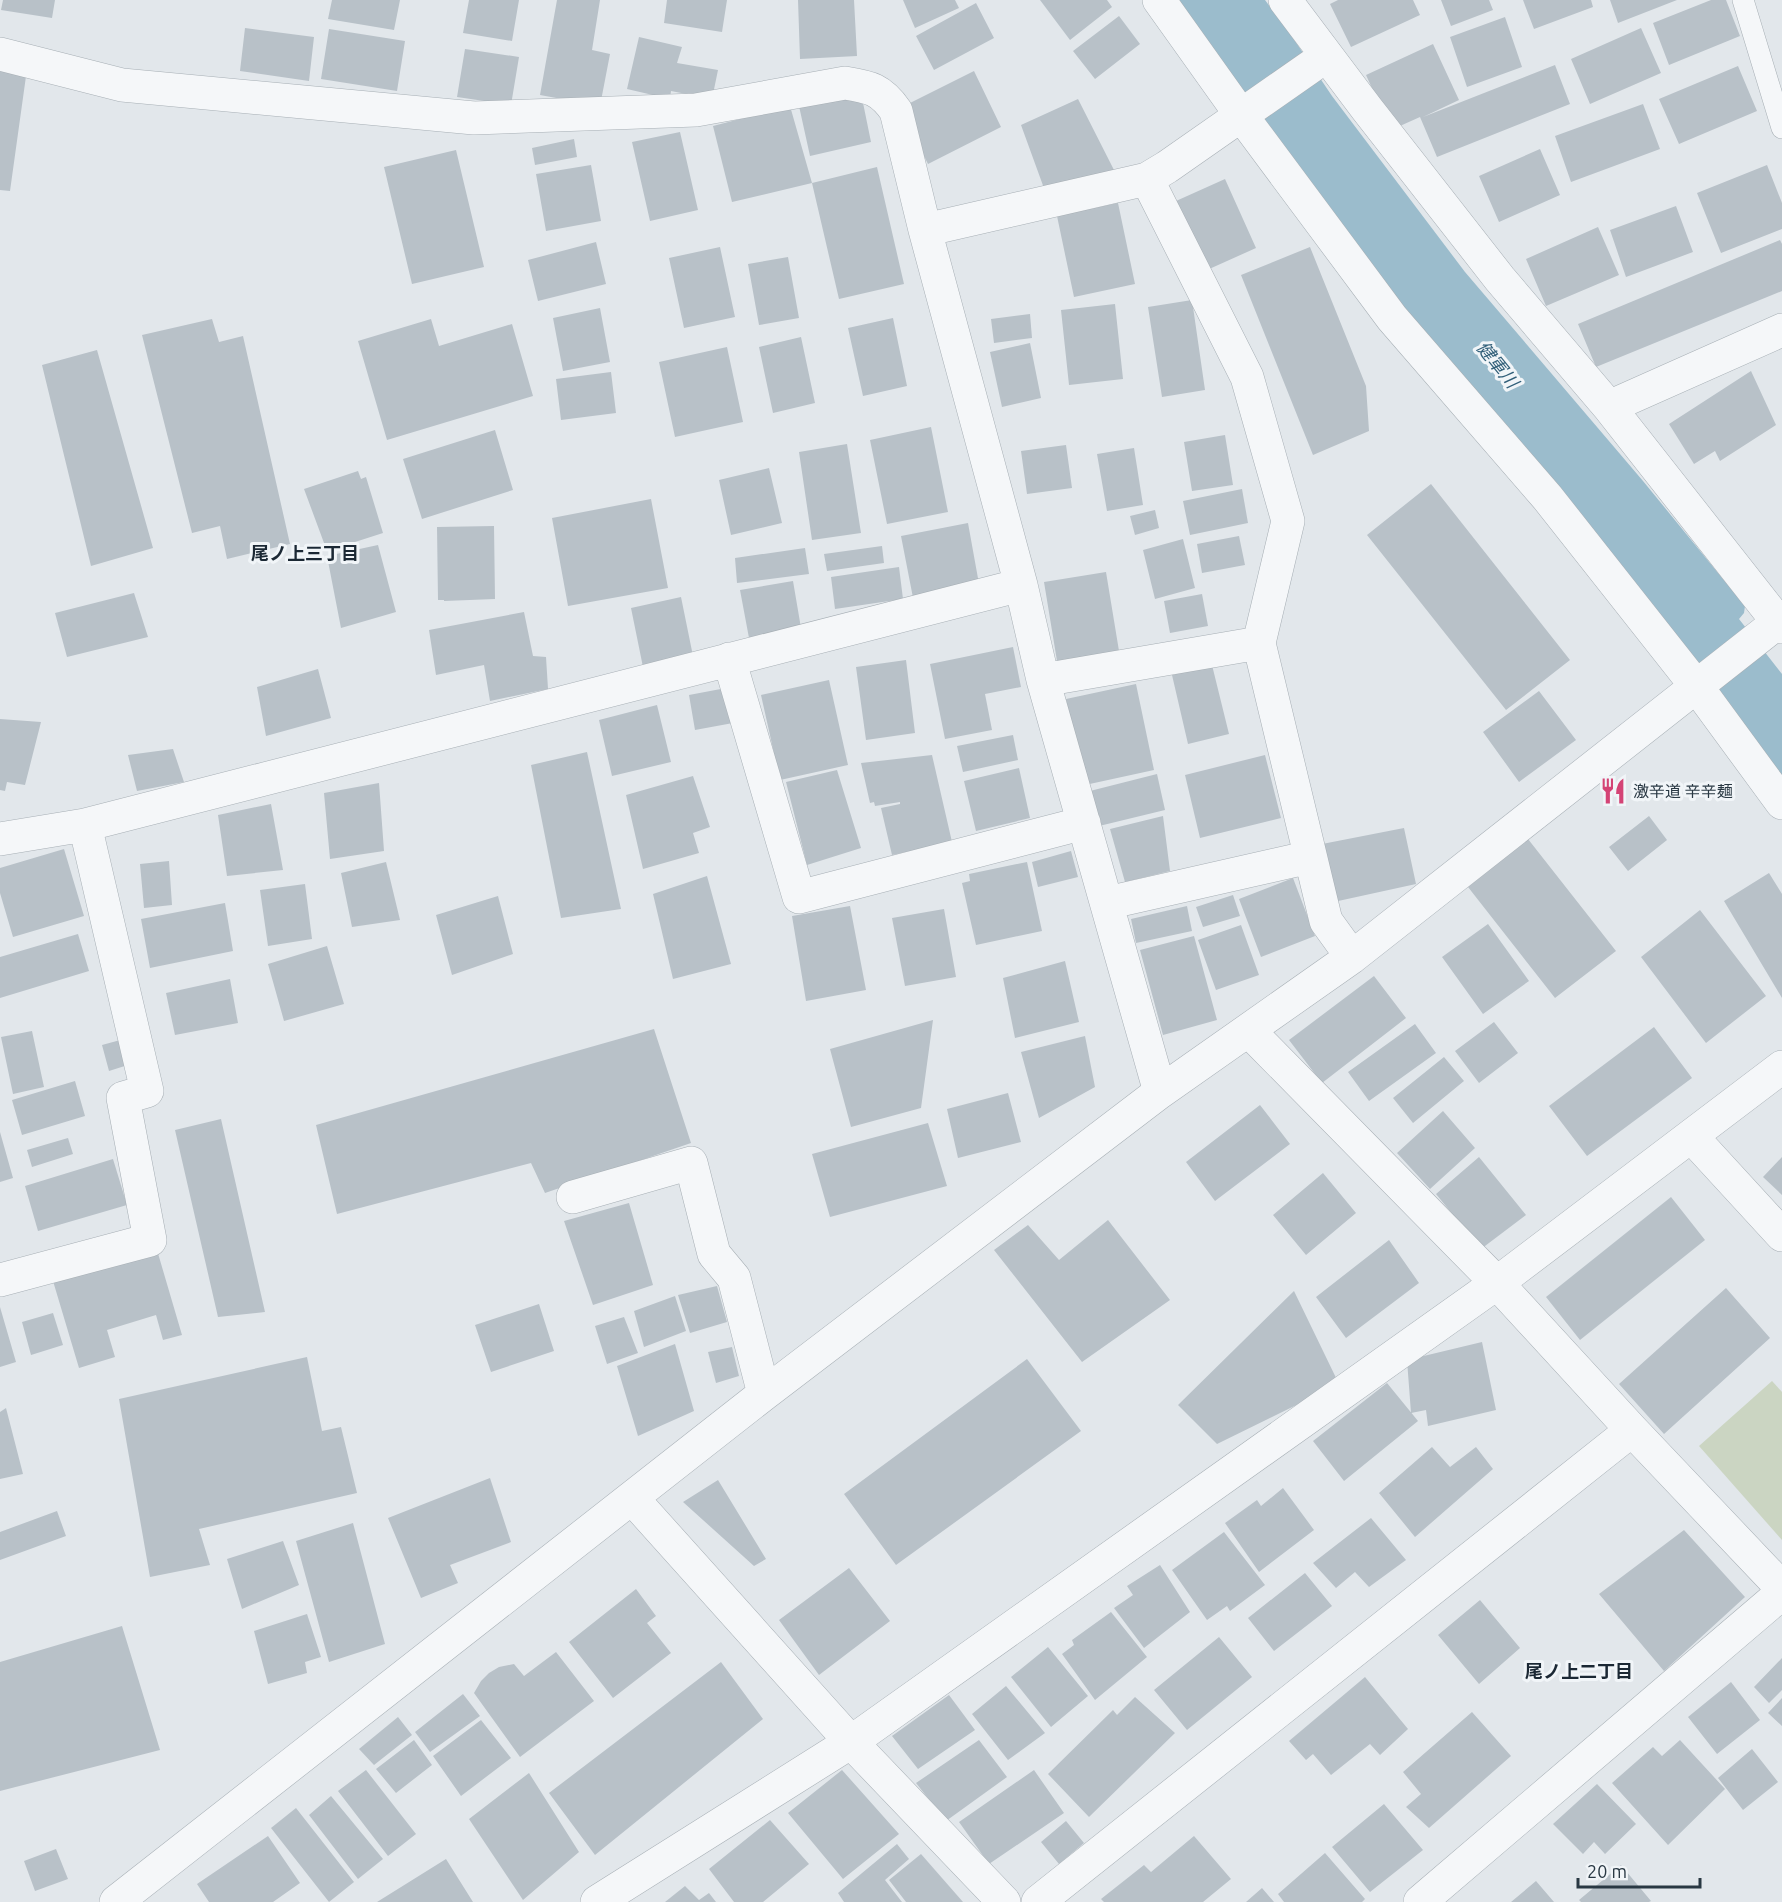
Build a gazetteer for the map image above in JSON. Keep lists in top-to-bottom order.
{
  "districts": ["尾ノ上三丁目", "尾ノ上二丁目"],
  "water": ["健軍川"],
  "places": {
    "restaurant": ["激辛道 辛辛麺"]
  },
  "scale_bar": "20 m"
}
